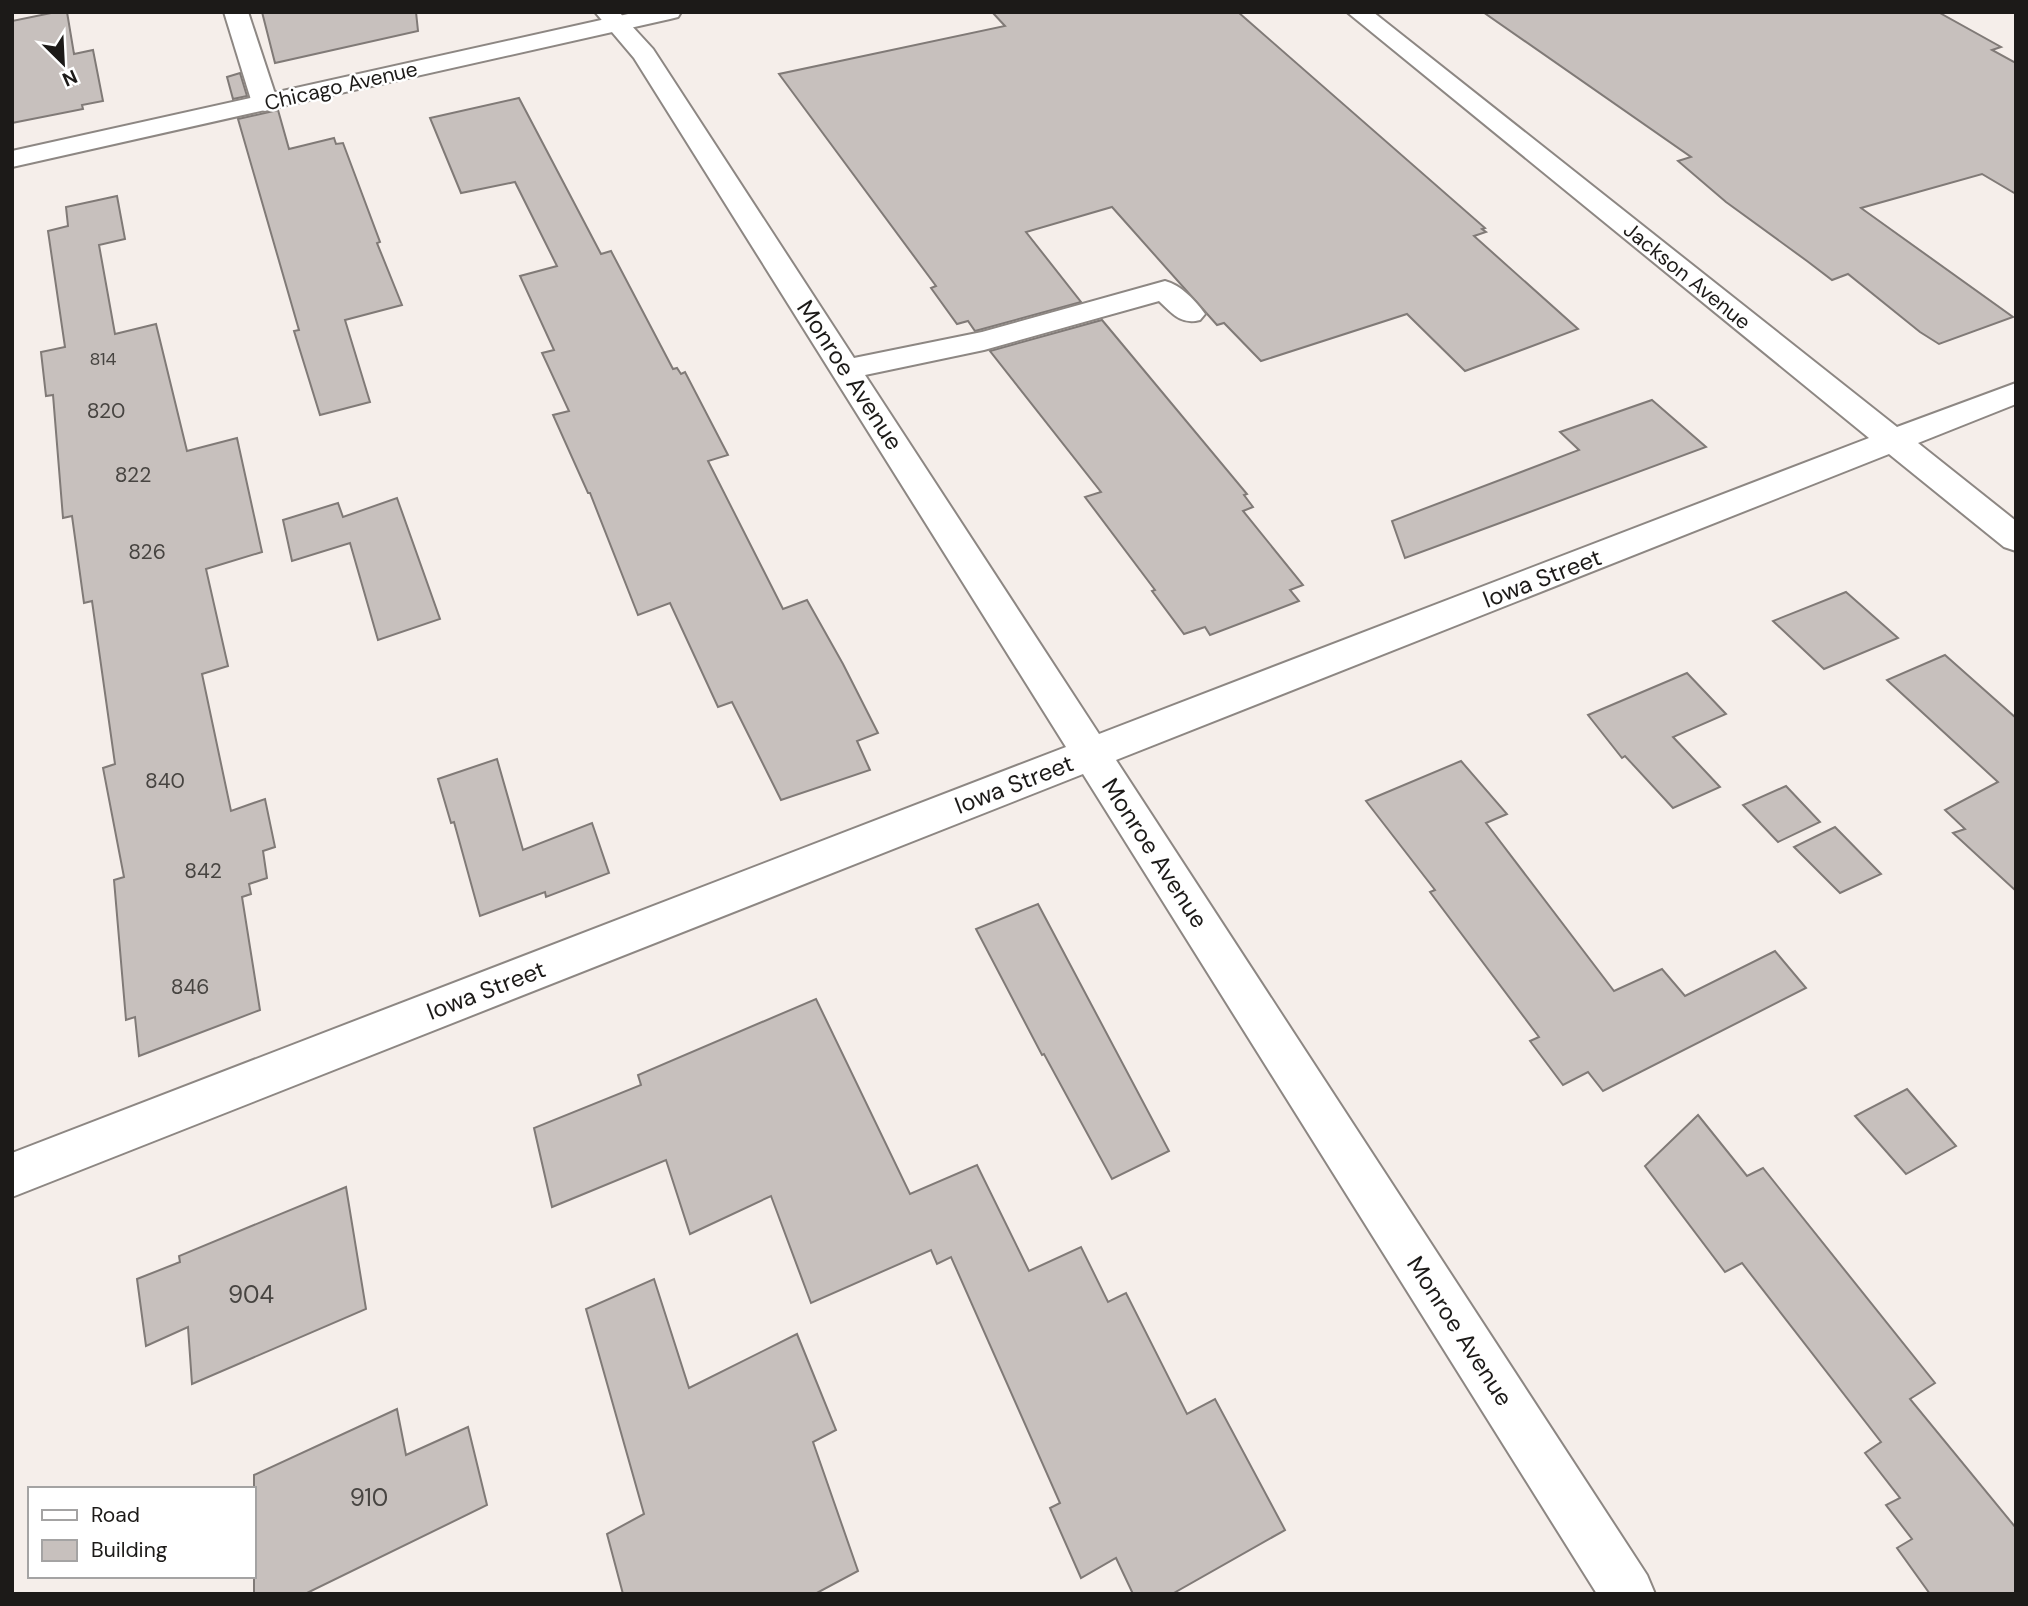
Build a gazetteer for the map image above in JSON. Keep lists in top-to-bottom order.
{
  "streets": {
    "street": [
      "Chicago Avenue",
      "Jackson Avenue",
      "Monroe Avenue",
      "Iowa Street"
    ]
  },
  "crossings": [
    ["Chicago Avenue", "Monroe Avenue"],
    ["Jackson Avenue", "Iowa Street"],
    ["Monroe Avenue", "Iowa Street"]
  ],
  "house_numbers": [
    "814",
    "820",
    "822",
    "826",
    "840",
    "842",
    "846",
    "904",
    "910"
  ],
  "legend": ["Road", "Building"],
  "north": "bottom right"
}
